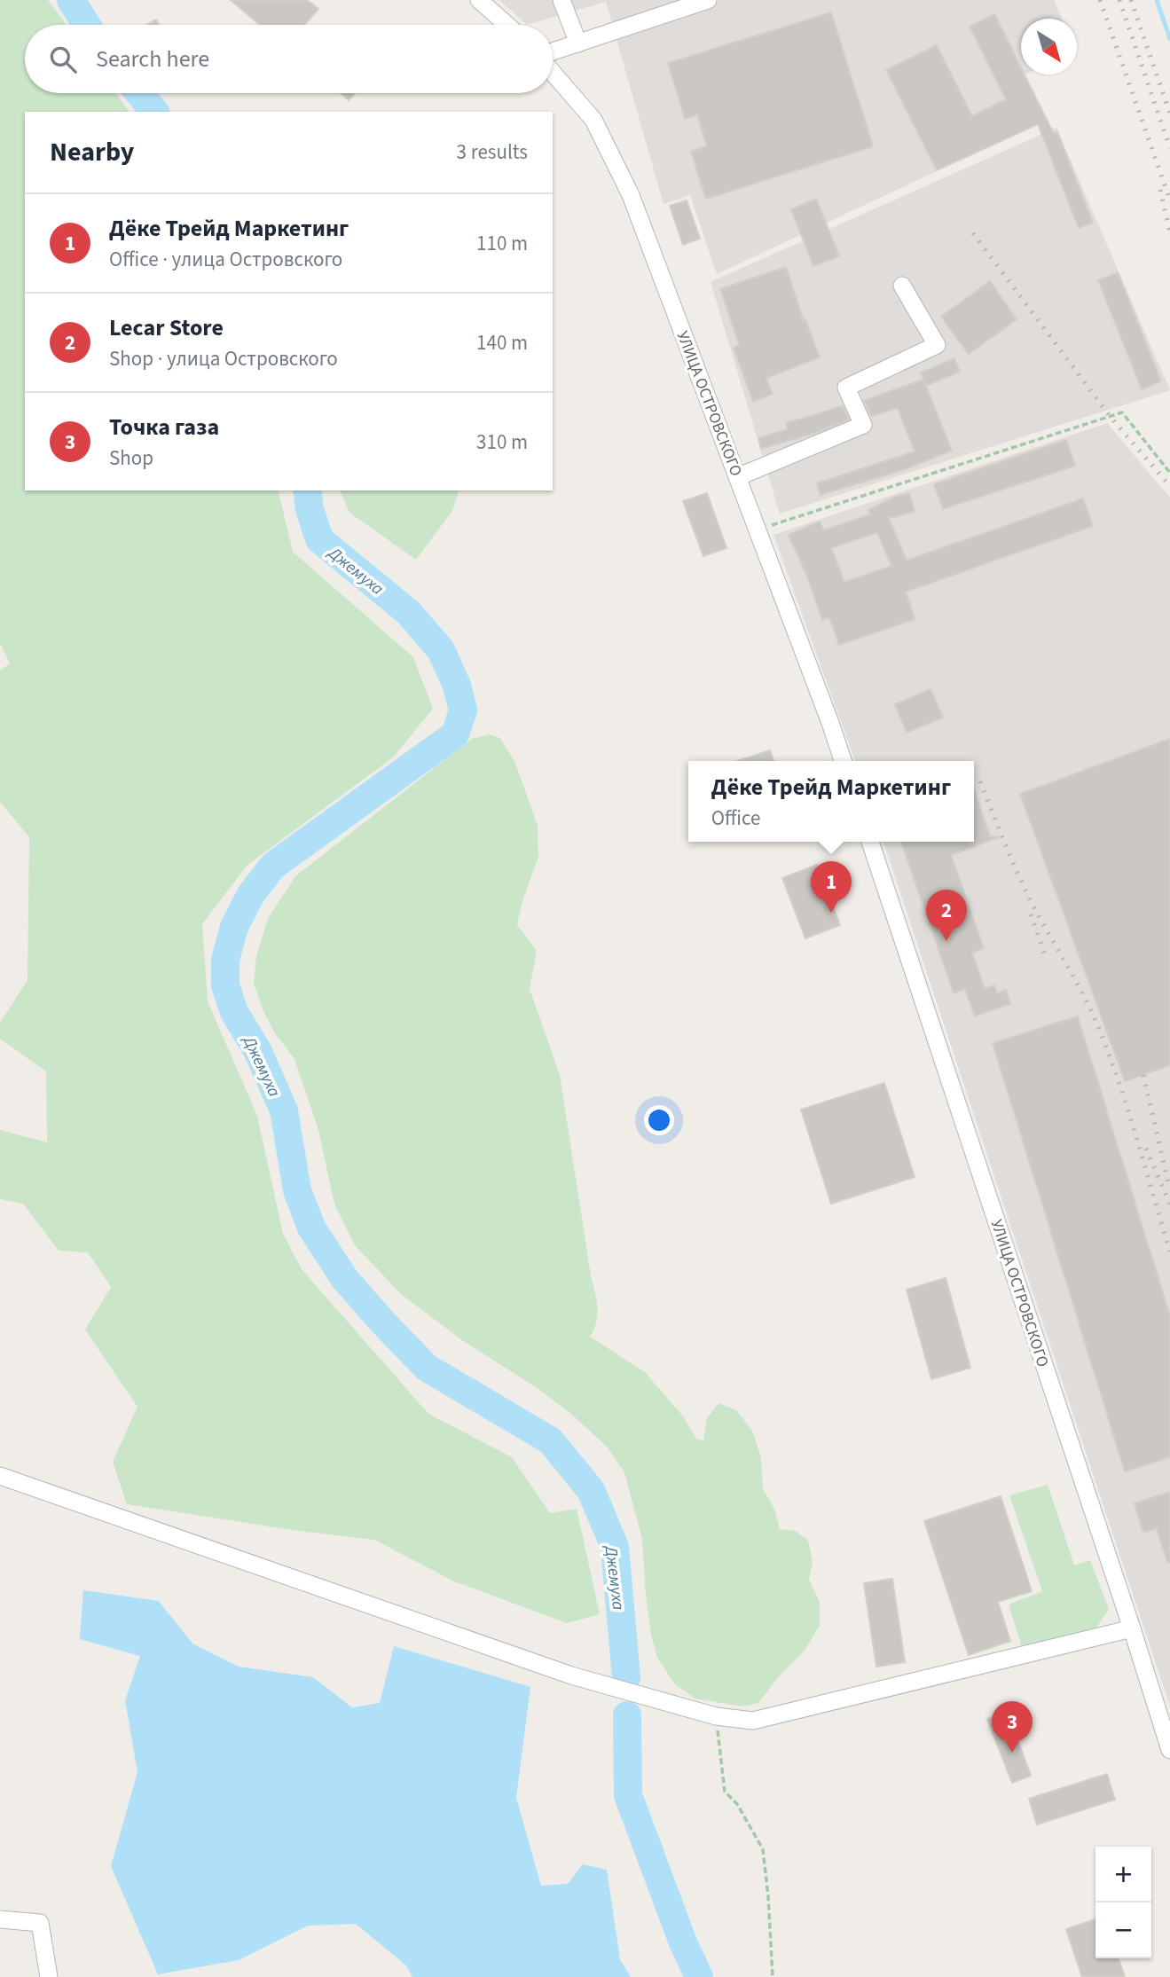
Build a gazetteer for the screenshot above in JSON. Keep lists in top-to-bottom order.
{
  "streets": {
    "street": ["УЛИЦА ОСТРОВСКОГО"]
  },
  "water": ["Джемуха"],
  "north": "bottom right",
  "page": {
    "search": "Search here",
    "heading": ["Nearby", "3 results"],
    "list": [
      {
        "mark": "1",
        "name": "Дёке Трейд Маркетинг",
        "note": "Office · улица Островского",
        "value": "110 m"
      },
      {
        "mark": "2",
        "name": "Lecar Store",
        "note": "Shop · улица Островского",
        "value": "140 m"
      },
      {
        "mark": "3",
        "name": "Точка газа",
        "note": "Shop",
        "value": "310 m"
      }
    ],
    "popup": ["Дёке Трейд Маркетинг", "Office"],
    "pins": ["1", "2", "3"],
    "map_buttons": ["+", "−"]
  }
}
